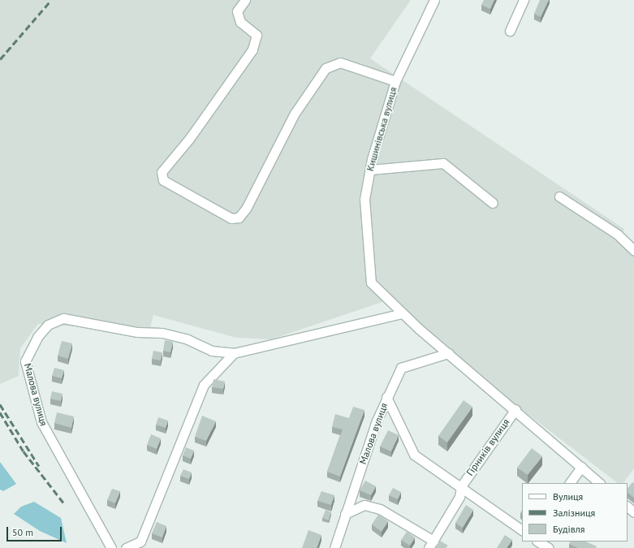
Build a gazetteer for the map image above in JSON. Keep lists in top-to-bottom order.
{
  "streets": {
    "street": ["Кишинівська вулиця", "Малова вулиця", "Гірників вулиця"]
  },
  "crossings": [
    ["Кишинівська вулиця", "Малова вулиця"],
    ["Кишинівська вулиця", "Гірників вулиця"],
    ["Малова вулиця", "Гірників вулиця"]
  ],
  "legend": ["Вулиця", "Залізниця", "Будівля"],
  "scale_bar": "50 m"
}
